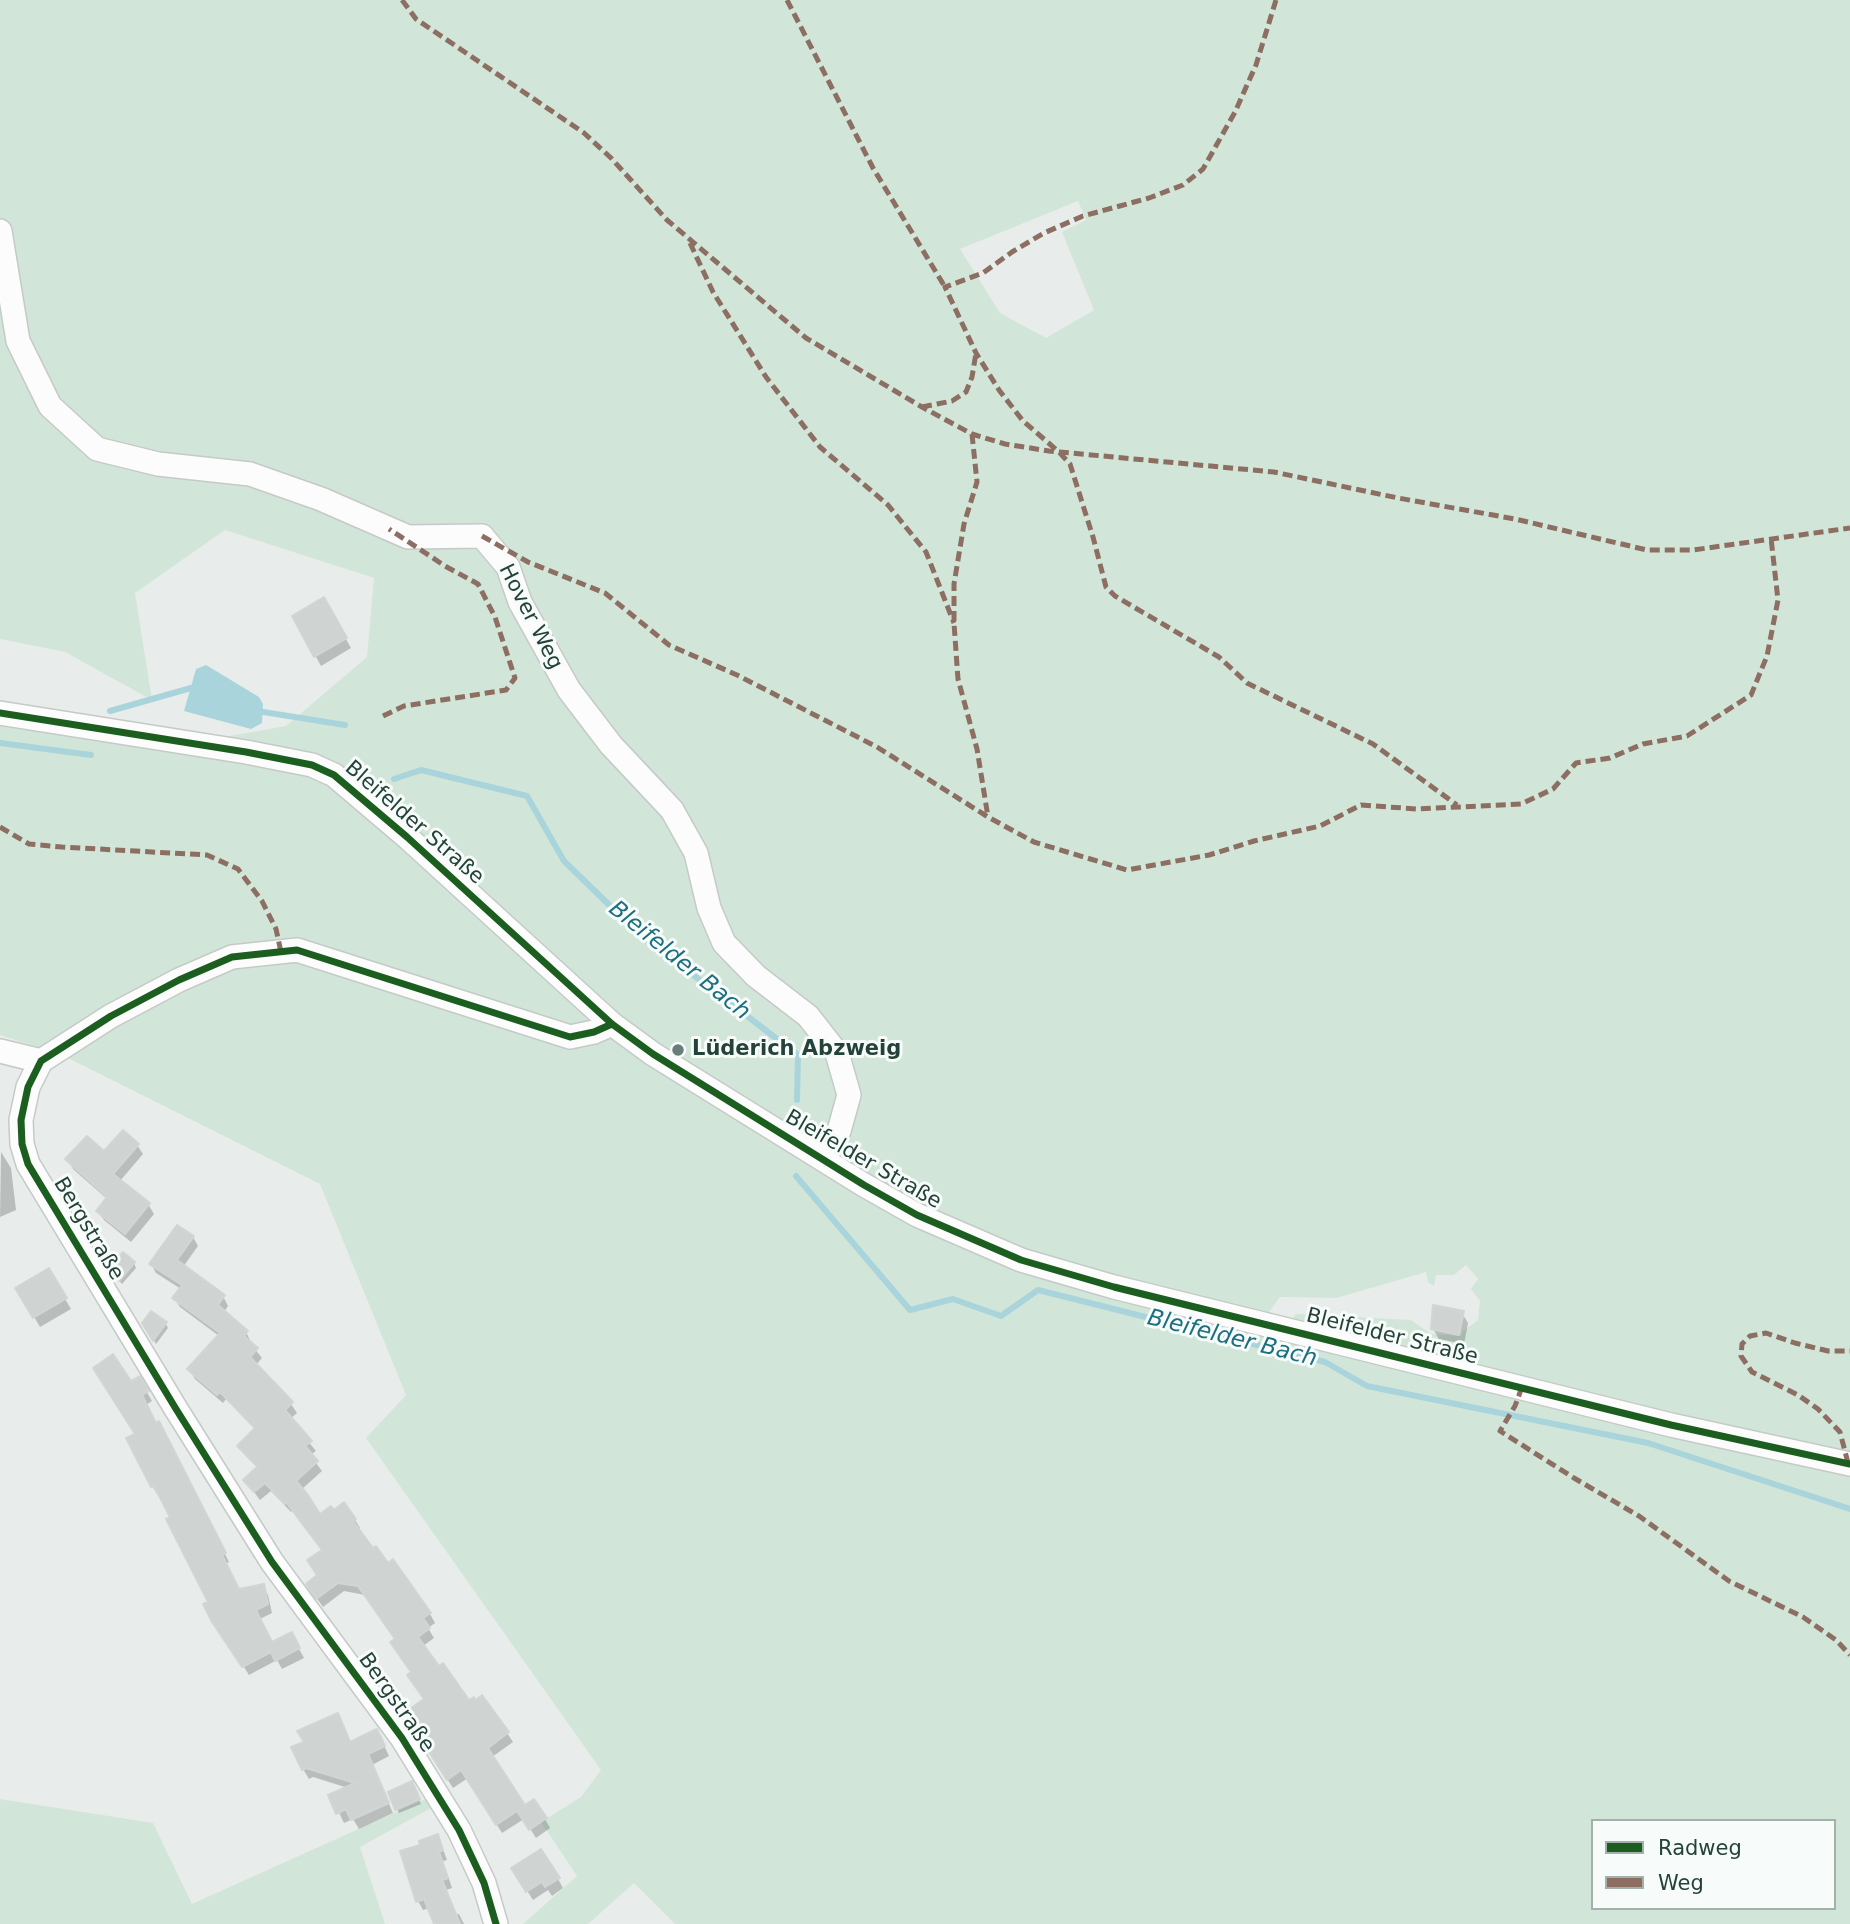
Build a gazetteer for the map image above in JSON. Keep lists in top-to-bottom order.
{
  "streets": {
    "street": ["Hover Weg", "Bleifelder Straße", "Bergstraße"]
  },
  "crossings": [
    ["Hover Weg", "Bleifelder Straße"]
  ],
  "water": ["Bleifelder Bach"],
  "places": ["Lüderich Abzweig"],
  "legend": ["Radweg", "Weg"]
}
